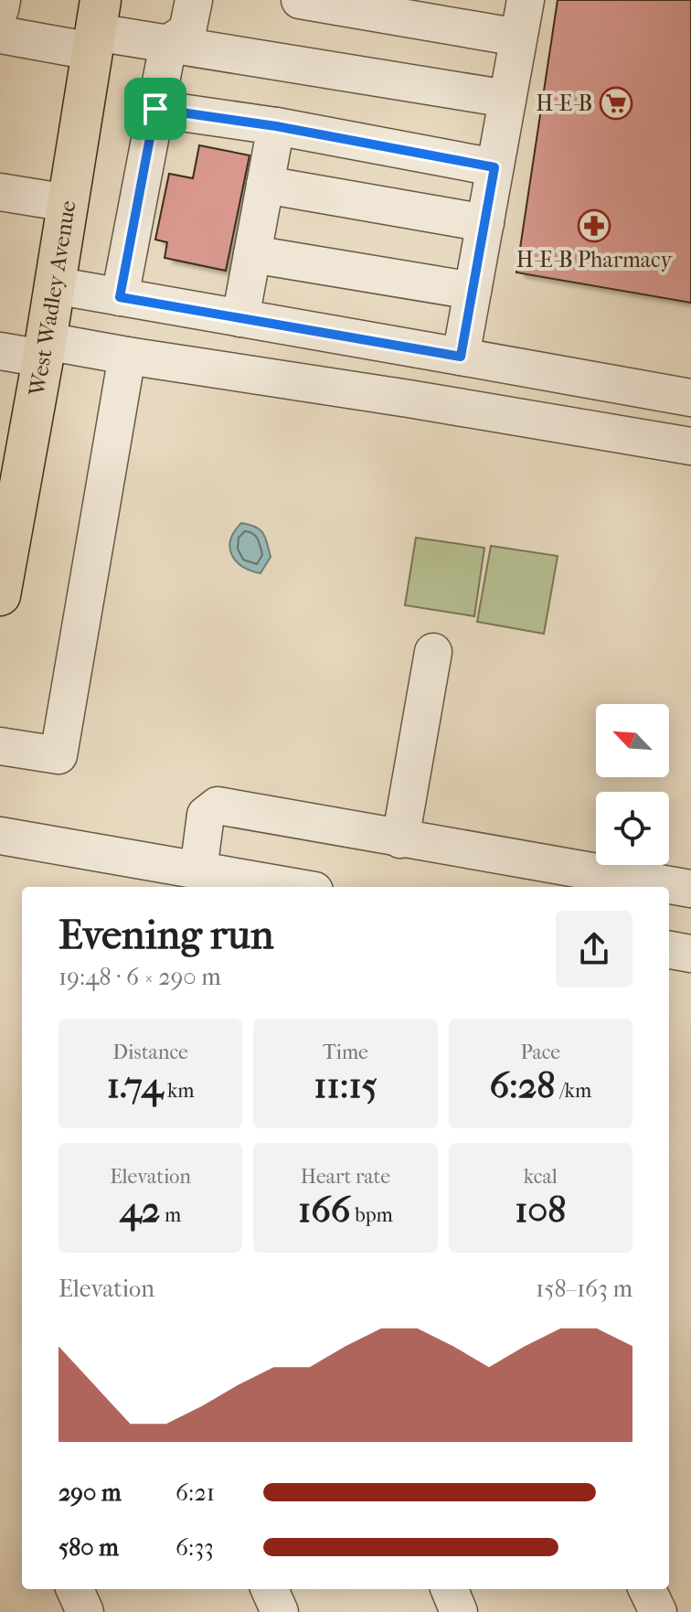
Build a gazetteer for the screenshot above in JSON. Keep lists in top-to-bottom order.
{
  "streets": {
    "main road": ["West Wadley Avenue"]
  },
  "places": {
    "supermarket": ["H-E-B"],
    "pharmacy": ["H-E-B Pharmacy"]
  },
  "north": "top left",
  "page": {
    "heading": ["Evening run", "19:48 · 6 × 290 m"],
    "stats": [
      ["Distance", "1.74 km"],
      ["Time", "11:15"],
      ["Pace", "6:28 /km"],
      ["Elevation", "42 m"],
      ["Heart rate", "166 bpm"],
      ["kcal", "108"]
    ],
    "chart": ["Elevation", "158–163 m"],
    "list": [
      {
        "name": "290 m",
        "note": "6:21"
      },
      {
        "name": "580 m",
        "note": "6:33"
      }
    ]
  }
}
